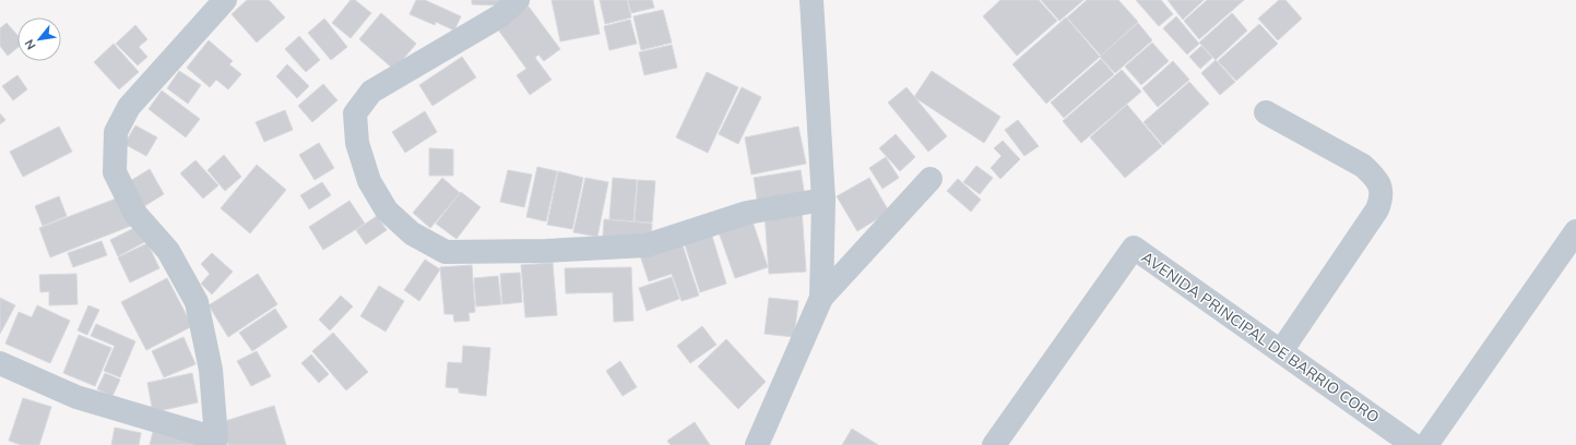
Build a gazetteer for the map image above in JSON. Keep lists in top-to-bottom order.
{
  "streets": {
    "street": ["AVENIDA PRINCIPAL DE BARRIO CORO"]
  },
  "north": "bottom left"
}
